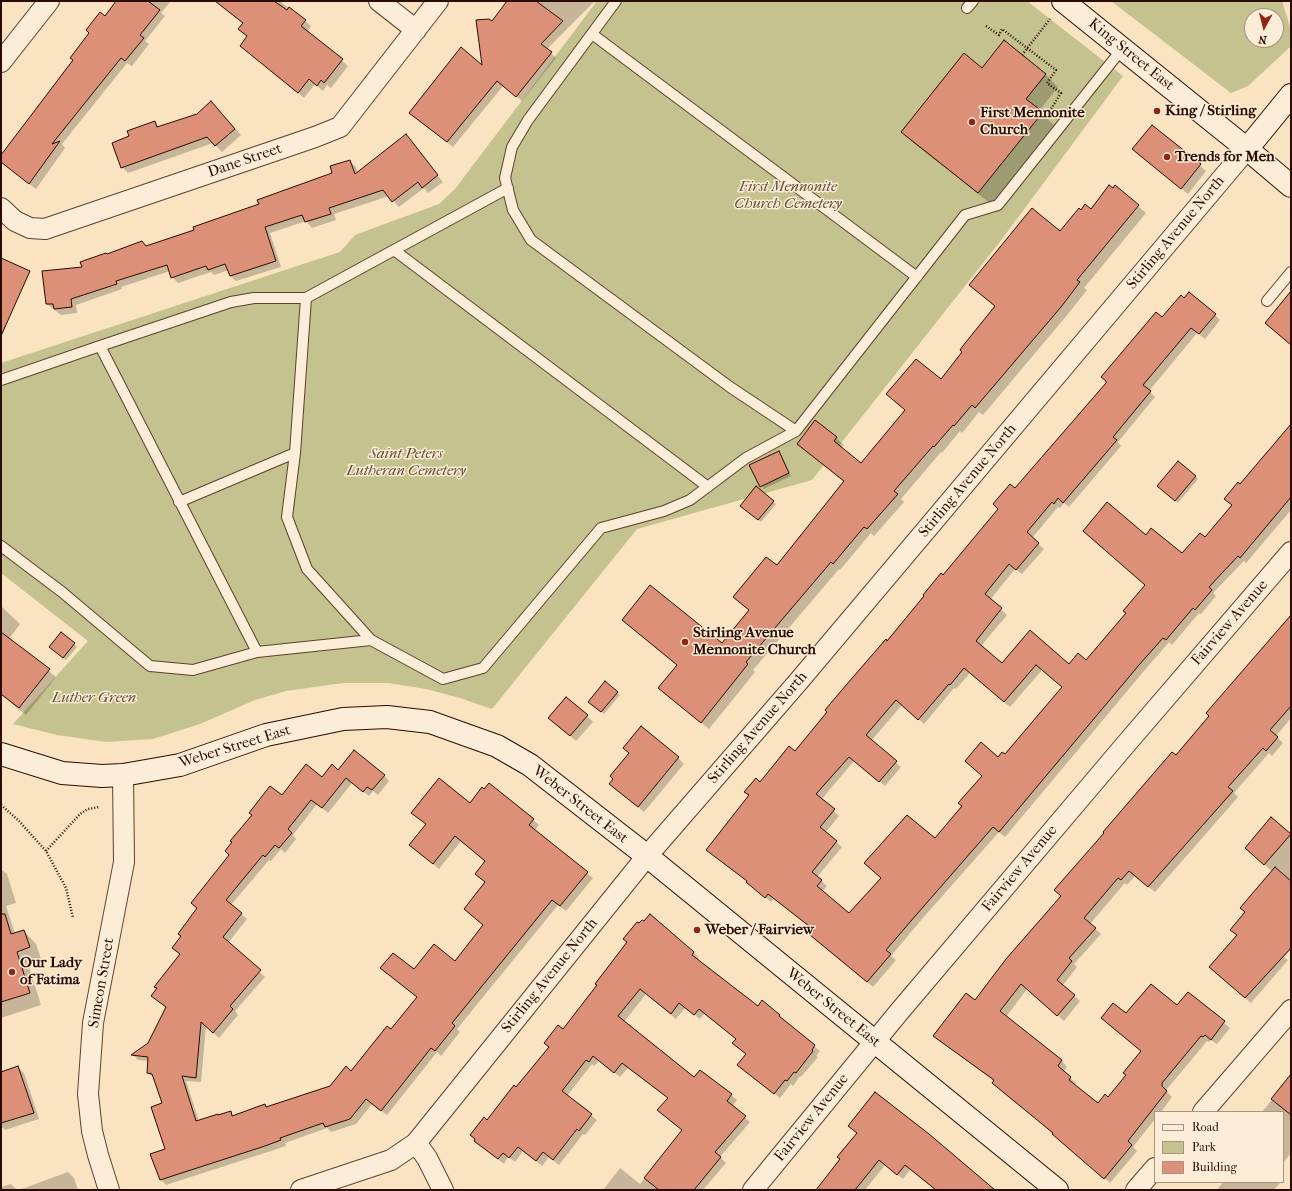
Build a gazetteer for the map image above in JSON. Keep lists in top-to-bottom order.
{
  "streets": {
    "main road": ["King Street East", "Weber Street East"],
    "street": [
      "Dane Street",
      "Stirling Avenue North",
      "Fairview Avenue",
      "Simeon Street"
    ]
  },
  "crossings": [
    ["King Street East", "Stirling Avenue North"],
    ["Stirling Avenue North", "Weber Street East"],
    ["Fairview Avenue", "Weber Street East"],
    ["Weber Street East", "Simeon Street"]
  ],
  "parks": ["First Mennonite Church Cemetery", "Saint Peters Lutheran Cemetery", "Luther Green"],
  "places": [
    "King / Stirling",
    "First Mennonite Church",
    "Trends for Men",
    "Stirling Avenue Mennonite Church",
    "Weber / Fairview",
    "Our Lady of Fatima"
  ],
  "legend": ["Road", "Park", "Building"],
  "north": "bottom"
}
